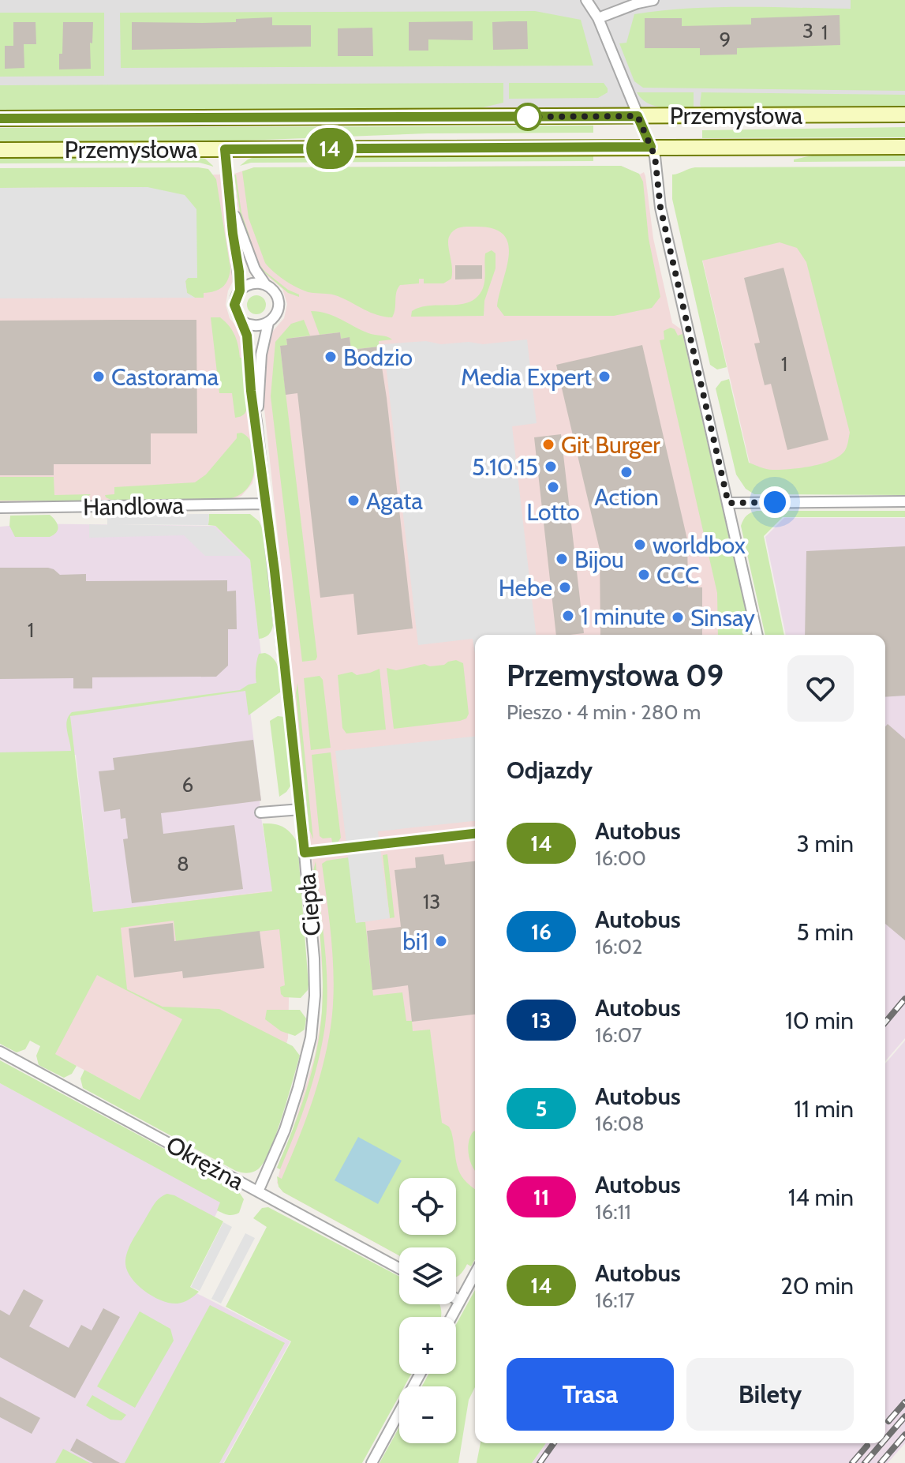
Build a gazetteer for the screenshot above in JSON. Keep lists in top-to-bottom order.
{
  "streets": {
    "main road": ["Przemysłowa"],
    "street": ["Handlowa", "Ciepła", "Okrężna"]
  },
  "crossings": [
    ["Przemysłowa", "Ciepła"],
    ["Handlowa", "Ciepła"],
    ["Ciepła", "Okrężna"]
  ],
  "places": [
    "Bodzio",
    "Castorama",
    "Media Expert",
    "Git Burger",
    "5.10.15",
    "Action",
    "Lotto",
    "Agata",
    "worldbox",
    "Bijou",
    "CCC",
    "Hebe",
    "1 minute",
    "Sinsay",
    "bi1"
  ],
  "lines": ["bus line 14"],
  "house_numbers": [
    "3",
    "1",
    "9",
    "1",
    "1",
    "6",
    "8",
    "13"
  ],
  "page": {
    "on_map": "14",
    "heading": [
      ["Przemysłowa 09", "Pieszo · 4 min · 280 m"],
      "Odjazdy"
    ],
    "list": [
      {
        "mark": "14",
        "name": "Autobus",
        "note": "16:00",
        "value": "3 min"
      },
      {
        "mark": "16",
        "name": "Autobus",
        "note": "16:02",
        "value": "5 min"
      },
      {
        "mark": "13",
        "name": "Autobus",
        "note": "16:07",
        "value": "10 min"
      },
      {
        "mark": "5",
        "name": "Autobus",
        "note": "16:08",
        "value": "11 min"
      },
      {
        "mark": "11",
        "name": "Autobus",
        "note": "16:11",
        "value": "14 min"
      },
      {
        "mark": "14",
        "name": "Autobus",
        "note": "16:17",
        "value": "20 min"
      }
    ],
    "map_buttons": ["+", "−"],
    "buttons": ["Trasa", "Bilety"]
  }
}
